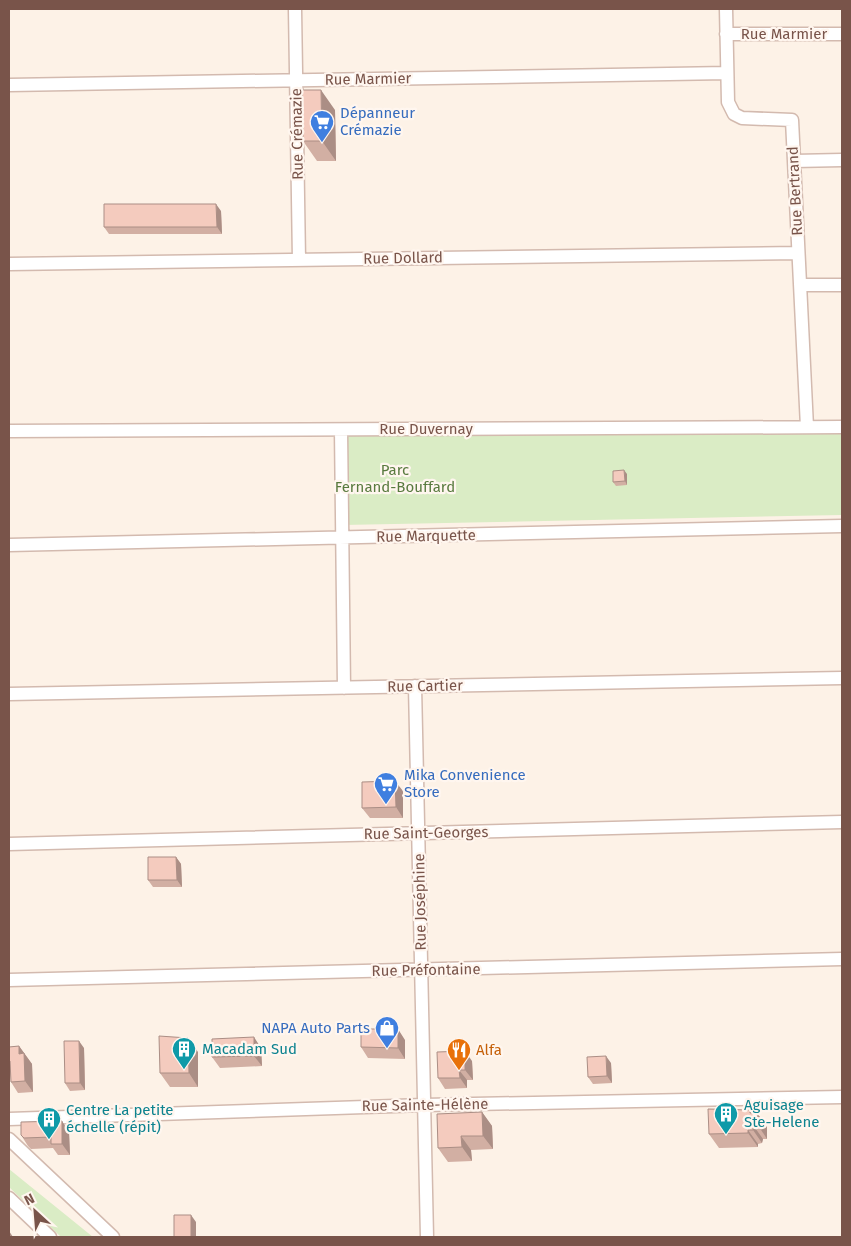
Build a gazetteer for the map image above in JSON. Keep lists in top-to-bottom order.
{
  "streets": {
    "street": [
      "Rue Marmier",
      "Rue Crémazie",
      "Rue Bertrand",
      "Rue Dollard",
      "Rue Duvernay",
      "Rue Marquette",
      "Rue Cartier",
      "Rue Saint-Georges",
      "Rue Joséphine",
      "Rue Préfontaine",
      "Rue Sainte-Hélène"
    ]
  },
  "crossings": [
    ["Rue Marmier", "Rue Crémazie"],
    ["Rue Marmier", "Rue Bertrand"],
    ["Rue Crémazie", "Rue Dollard"],
    ["Rue Bertrand", "Rue Dollard"],
    ["Rue Bertrand", "Rue Duvernay"],
    ["Rue Cartier", "Rue Joséphine"],
    ["Rue Saint-Georges", "Rue Joséphine"],
    ["Rue Joséphine", "Rue Préfontaine"],
    ["Rue Joséphine", "Rue Sainte-Hélène"]
  ],
  "parks": ["Parc Fernand-Bouffard"],
  "places": {
    "supermarket": ["Dépanneur Crémazie", "Mika Convenience Store"],
    "shop": ["NAPA Auto Parts"],
    "building": ["Macadam Sud", "Aguisage Ste-Helene", "Centre La petite échelle (répit)"],
    "restaurant": ["Alfa"]
  },
  "north": "top left"
}
